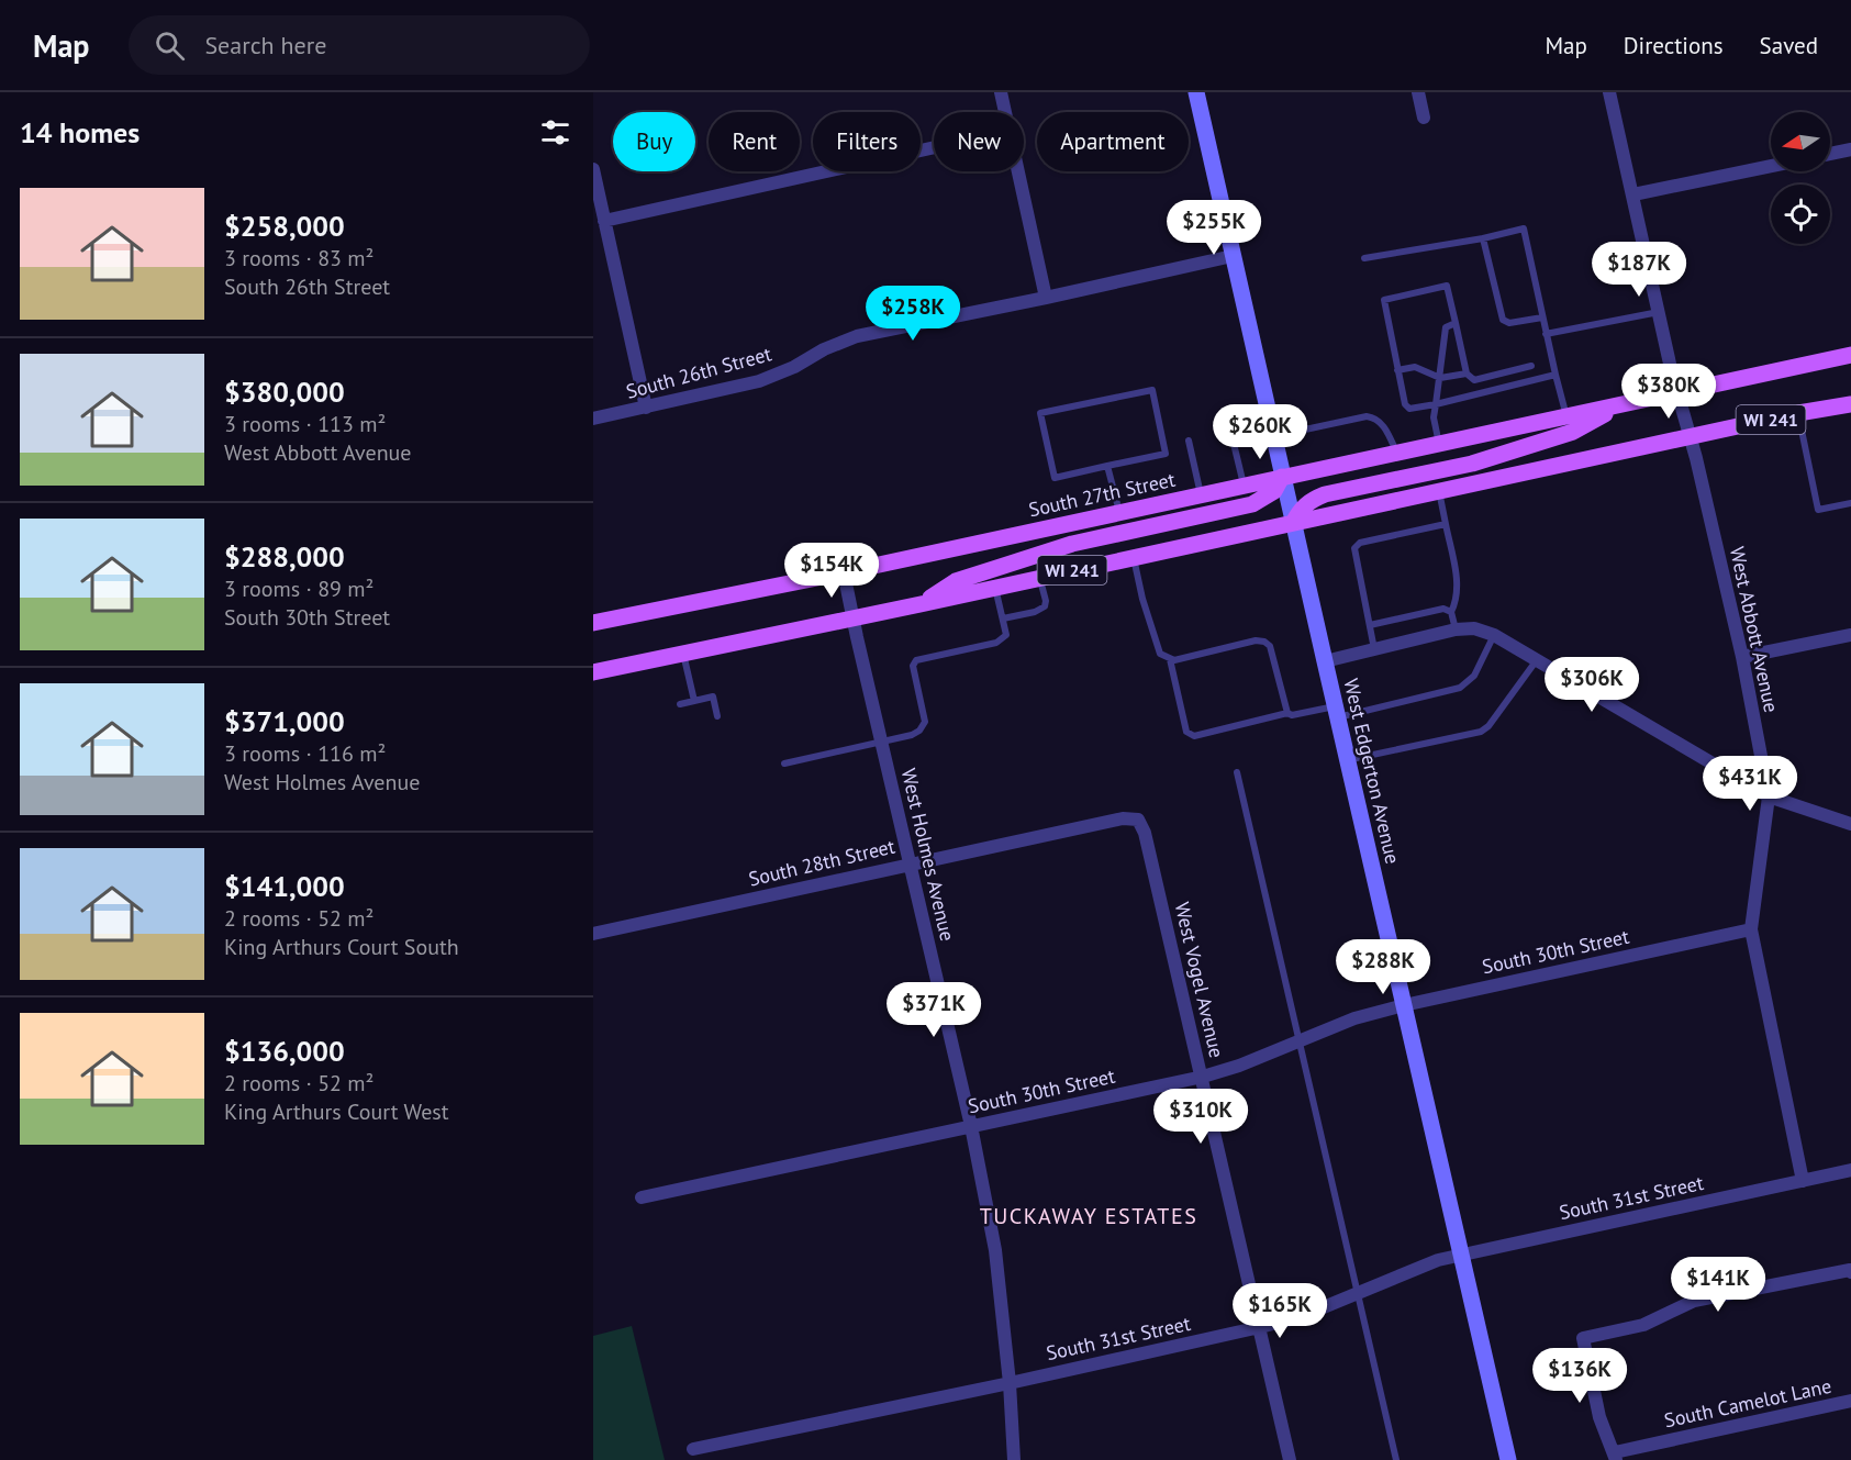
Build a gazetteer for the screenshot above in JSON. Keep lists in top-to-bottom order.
{
  "streets": {
    "main road": ["WI 241", "South 27th Street"],
    "street": [
      "South 26th Street",
      "West Abbott Avenue",
      "West Edgerton Avenue",
      "West Holmes Avenue",
      "South 28th Street",
      "South 30th Street",
      "West Vogel Avenue",
      "South 31st Street",
      "South Camelot Lane"
    ]
  },
  "crossings": [
    ["South 26th Street", "West Edgerton Avenue"],
    ["WI 241", "West Abbott Avenue"],
    ["WI 241", "West Edgerton Avenue"],
    ["WI 241", "West Holmes Avenue"],
    ["South 27th Street", "West Abbott Avenue"],
    ["South 27th Street", "West Edgerton Avenue"],
    ["South 27th Street", "West Holmes Avenue"],
    ["West Abbott Avenue", "South 30th Street"],
    ["West Abbott Avenue", "South 31st Street"],
    ["West Edgerton Avenue", "South 30th Street"],
    ["West Edgerton Avenue", "South 31st Street"],
    ["West Holmes Avenue", "South 28th Street"],
    ["West Holmes Avenue", "South 30th Street"],
    ["West Holmes Avenue", "South 31st Street"],
    ["South 28th Street", "West Vogel Avenue"],
    ["South 30th Street", "West Vogel Avenue"],
    ["West Vogel Avenue", "South 31st Street"]
  ],
  "districts": ["TUCKAWAY ESTATES"],
  "north": "left",
  "page": {
    "header": "Map",
    "search": "Search here",
    "nav": ["Map", "Directions", "Saved"],
    "heading": "14 homes",
    "chip": [
      "Buy",
      "Rent",
      "Filters",
      "New",
      "Apartment"
    ],
    "list": [
      {
        "name": "$258,000",
        "note": "3 rooms · 83 m² · South 26th Street"
      },
      {
        "name": "$380,000",
        "note": "3 rooms · 113 m² · West Abbott Avenue"
      },
      {
        "name": "$288,000",
        "note": "3 rooms · 89 m² · South 30th Street"
      },
      {
        "name": "$371,000",
        "note": "3 rooms · 116 m² · West Holmes Avenue"
      },
      {
        "name": "$141,000",
        "note": "2 rooms · 52 m² · King Arthurs Court South"
      },
      {
        "name": "$136,000",
        "note": "2 rooms · 52 m² · King Arthurs Court West"
      }
    ],
    "price": [
      "$255K",
      "$187K",
      "$258K",
      "$380K",
      "$260K",
      "$154K",
      "$306K",
      "$431K",
      "$288K",
      "$371K",
      "$310K",
      "$141K",
      "$165K",
      "$136K"
    ]
  }
}
